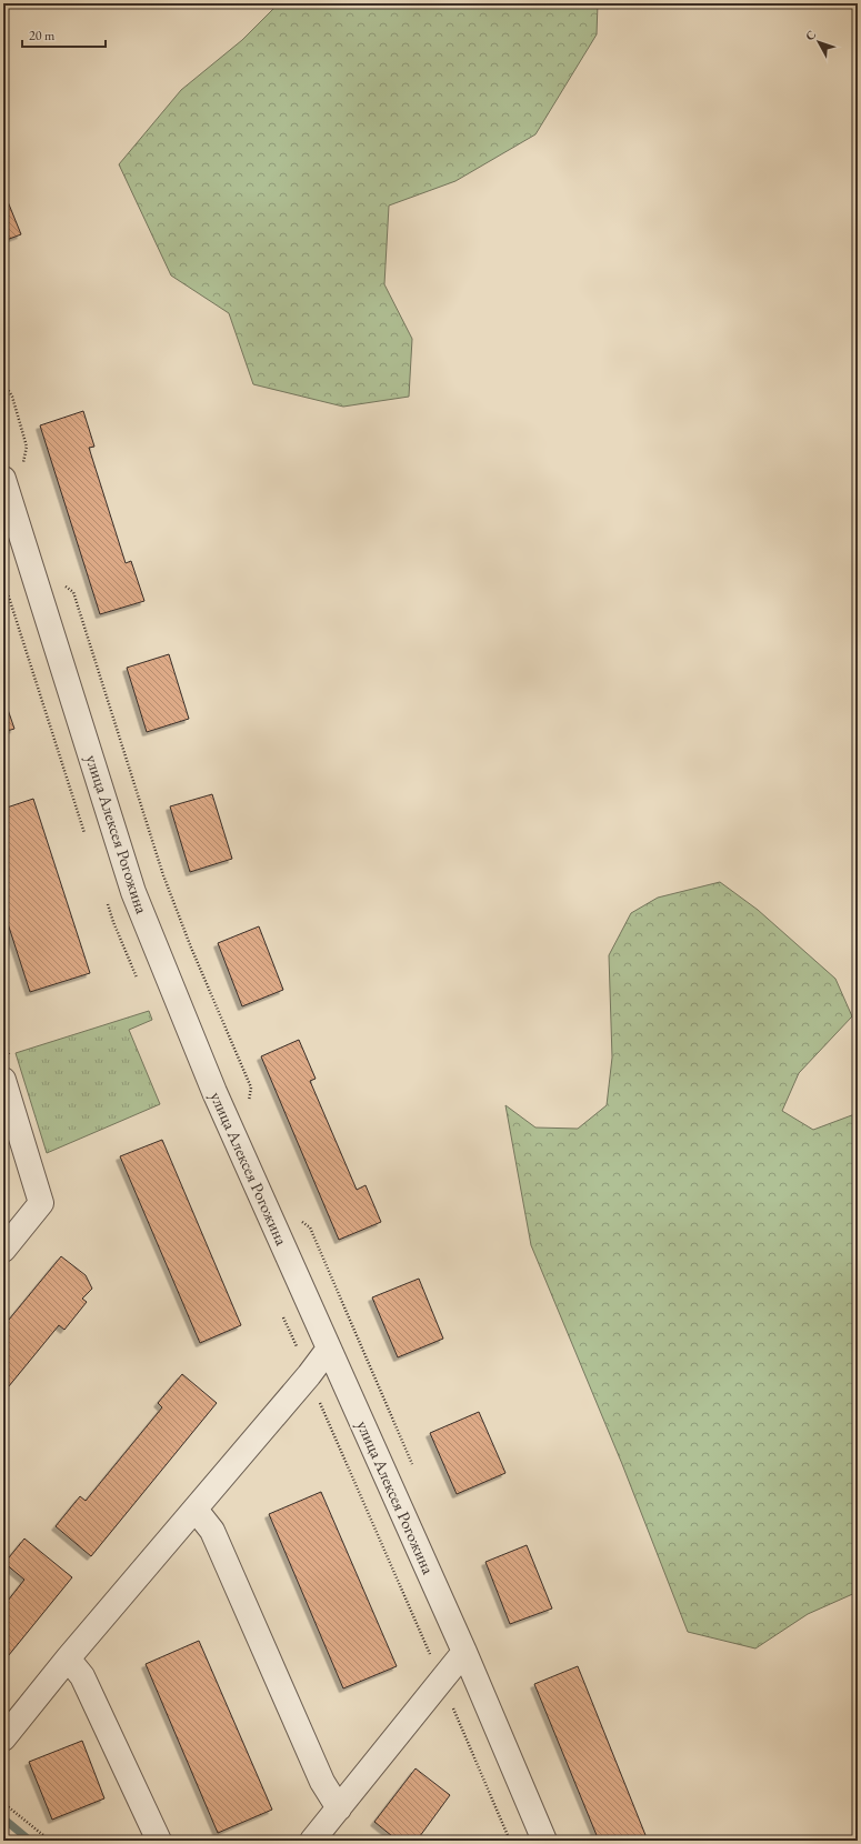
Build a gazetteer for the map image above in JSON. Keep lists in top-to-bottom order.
{
  "streets": {
    "street": ["улица Алексея Рогожина"]
  },
  "scale_bar": "20 m",
  "north": "top left"
}
